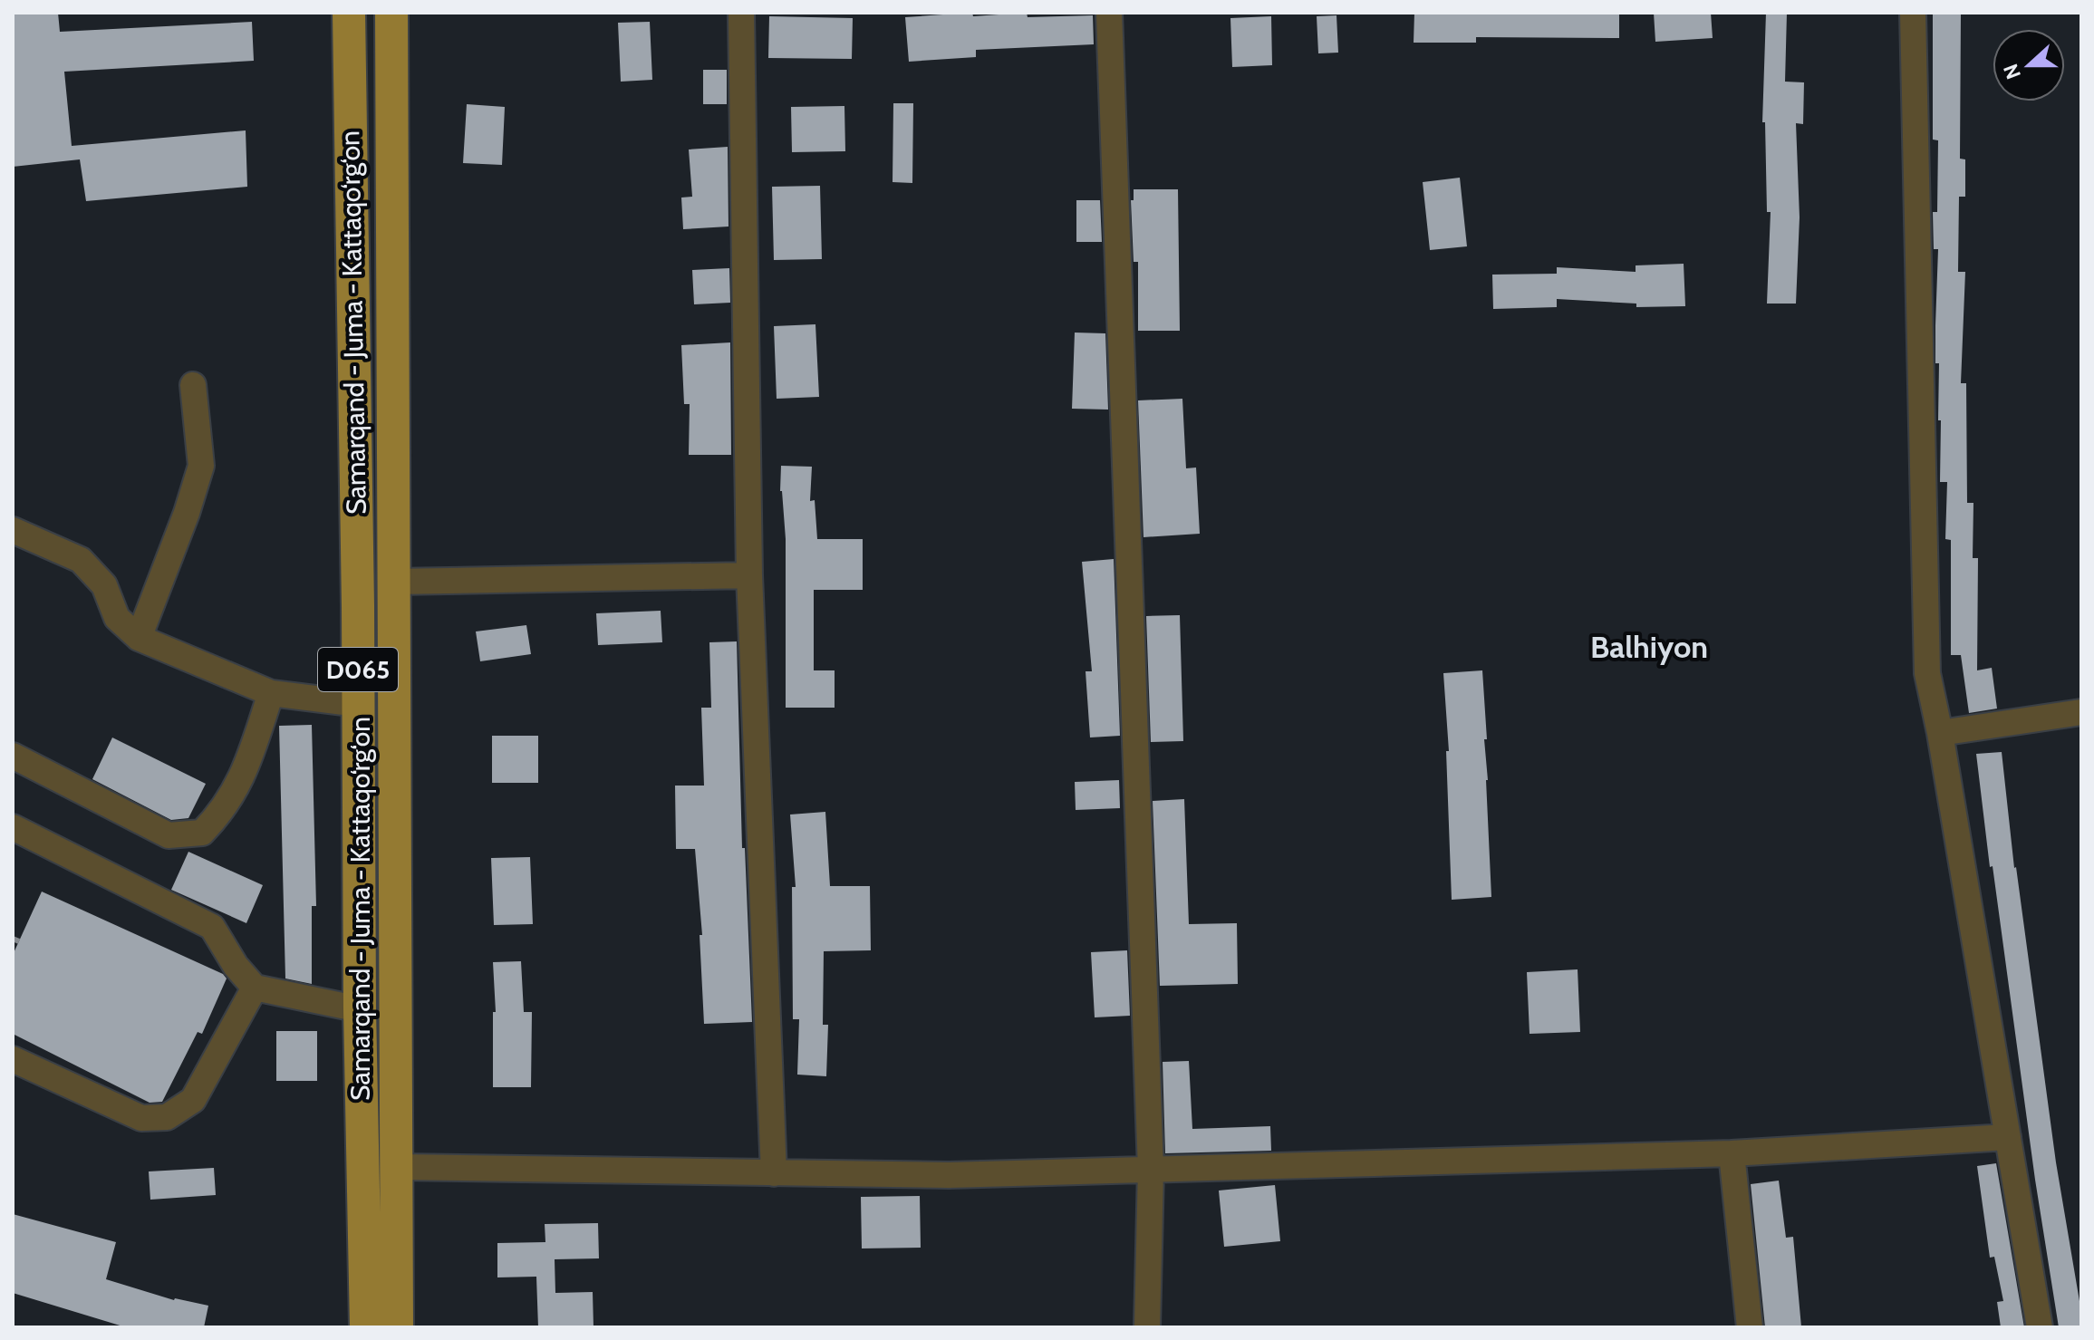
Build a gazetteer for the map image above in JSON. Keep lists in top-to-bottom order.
{
  "streets": {
    "main road": ["Samarqand - Juma - Kattaqo‘rg‘on", "D065"]
  },
  "districts": ["Balhiyon"],
  "north": "left"
}
